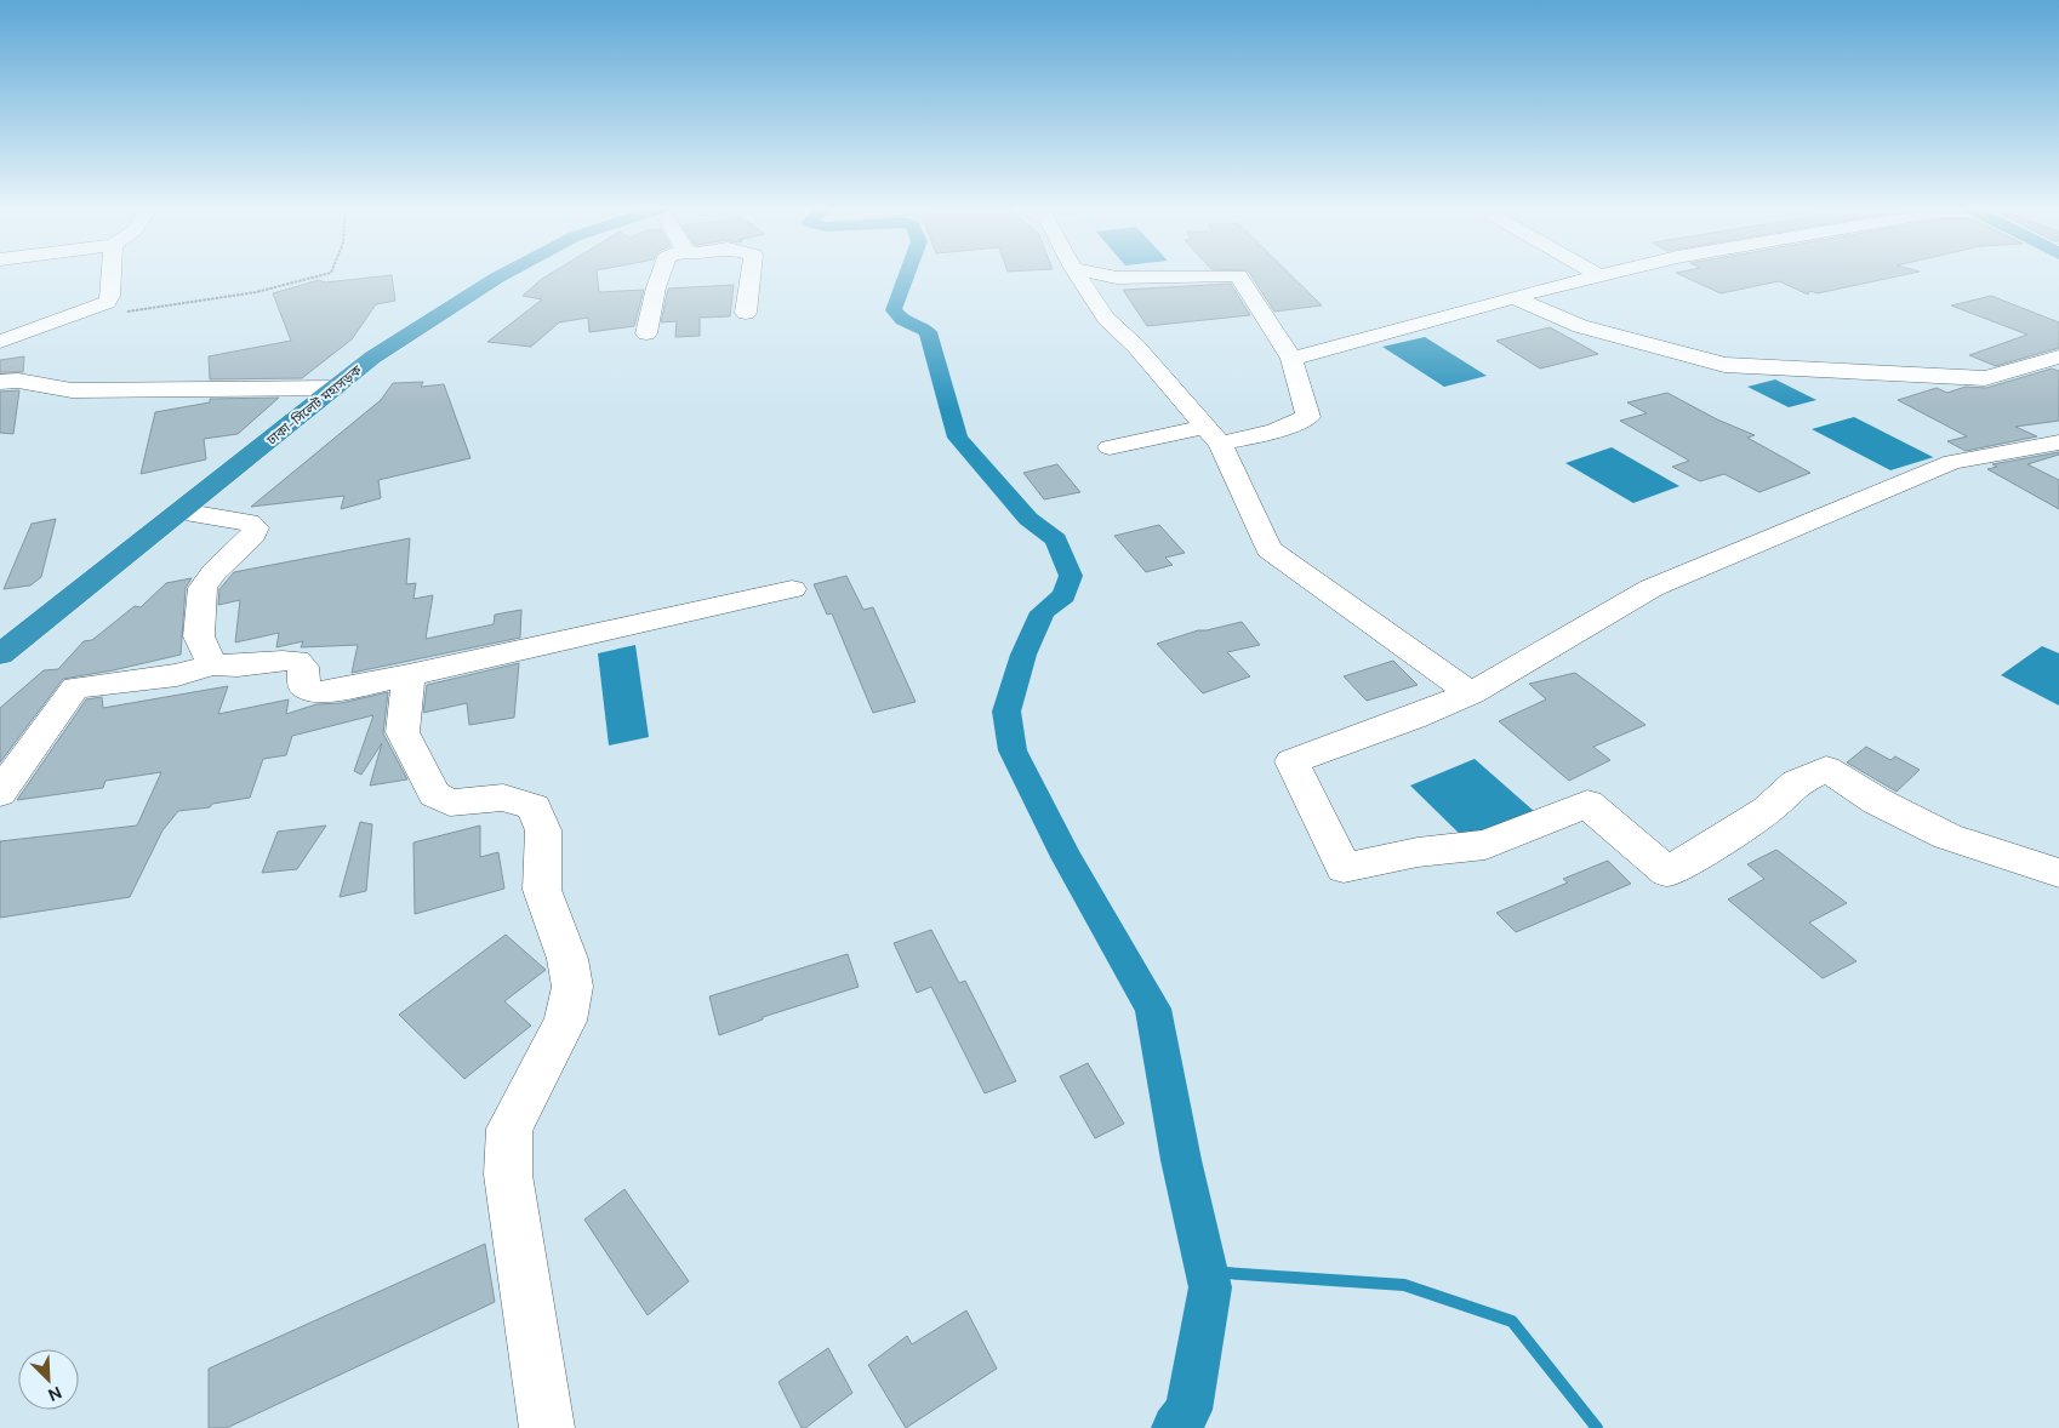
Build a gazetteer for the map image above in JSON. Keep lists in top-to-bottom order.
{
  "streets": {
    "highway": ["ঢাকা-সিলেট মহাসড়ক"]
  },
  "north": "bottom right"
}
